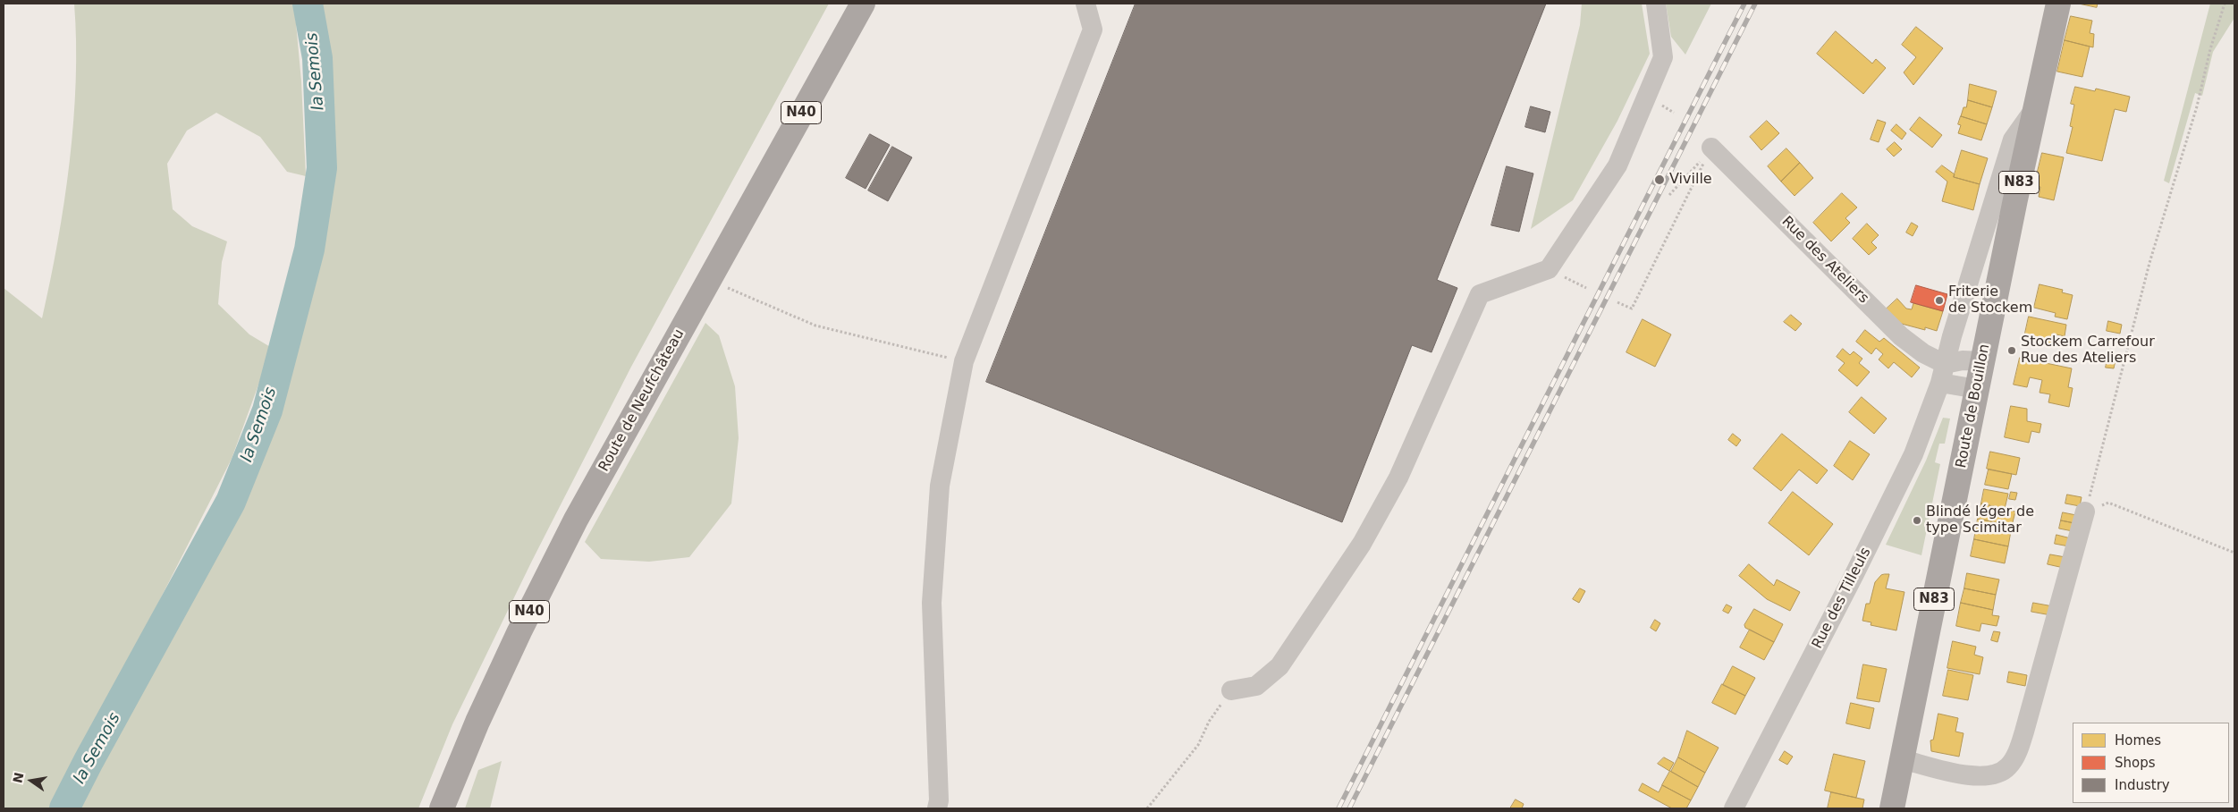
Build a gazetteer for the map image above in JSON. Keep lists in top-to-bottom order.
{
  "streets": {
    "main road": [
      "N40",
      "N83",
      "Route de Neufchâteau",
      "Route de Bouillon"
    ],
    "street": ["Rue des Ateliers", "Rue des Tilleuls"]
  },
  "crossings": [
    ["Rue des Ateliers", "Rue des Tilleuls"],
    ["Route de Bouillon", "Rue des Tilleuls"]
  ],
  "water": ["la Semois"],
  "places": [
    "Viville",
    "Friterie de Stockem",
    "Stockem Carrefour Rue des Ateliers",
    "Blindé léger de type Scimitar"
  ],
  "legend": ["Homes", "Shops", "Industry"],
  "north": "left"
}
